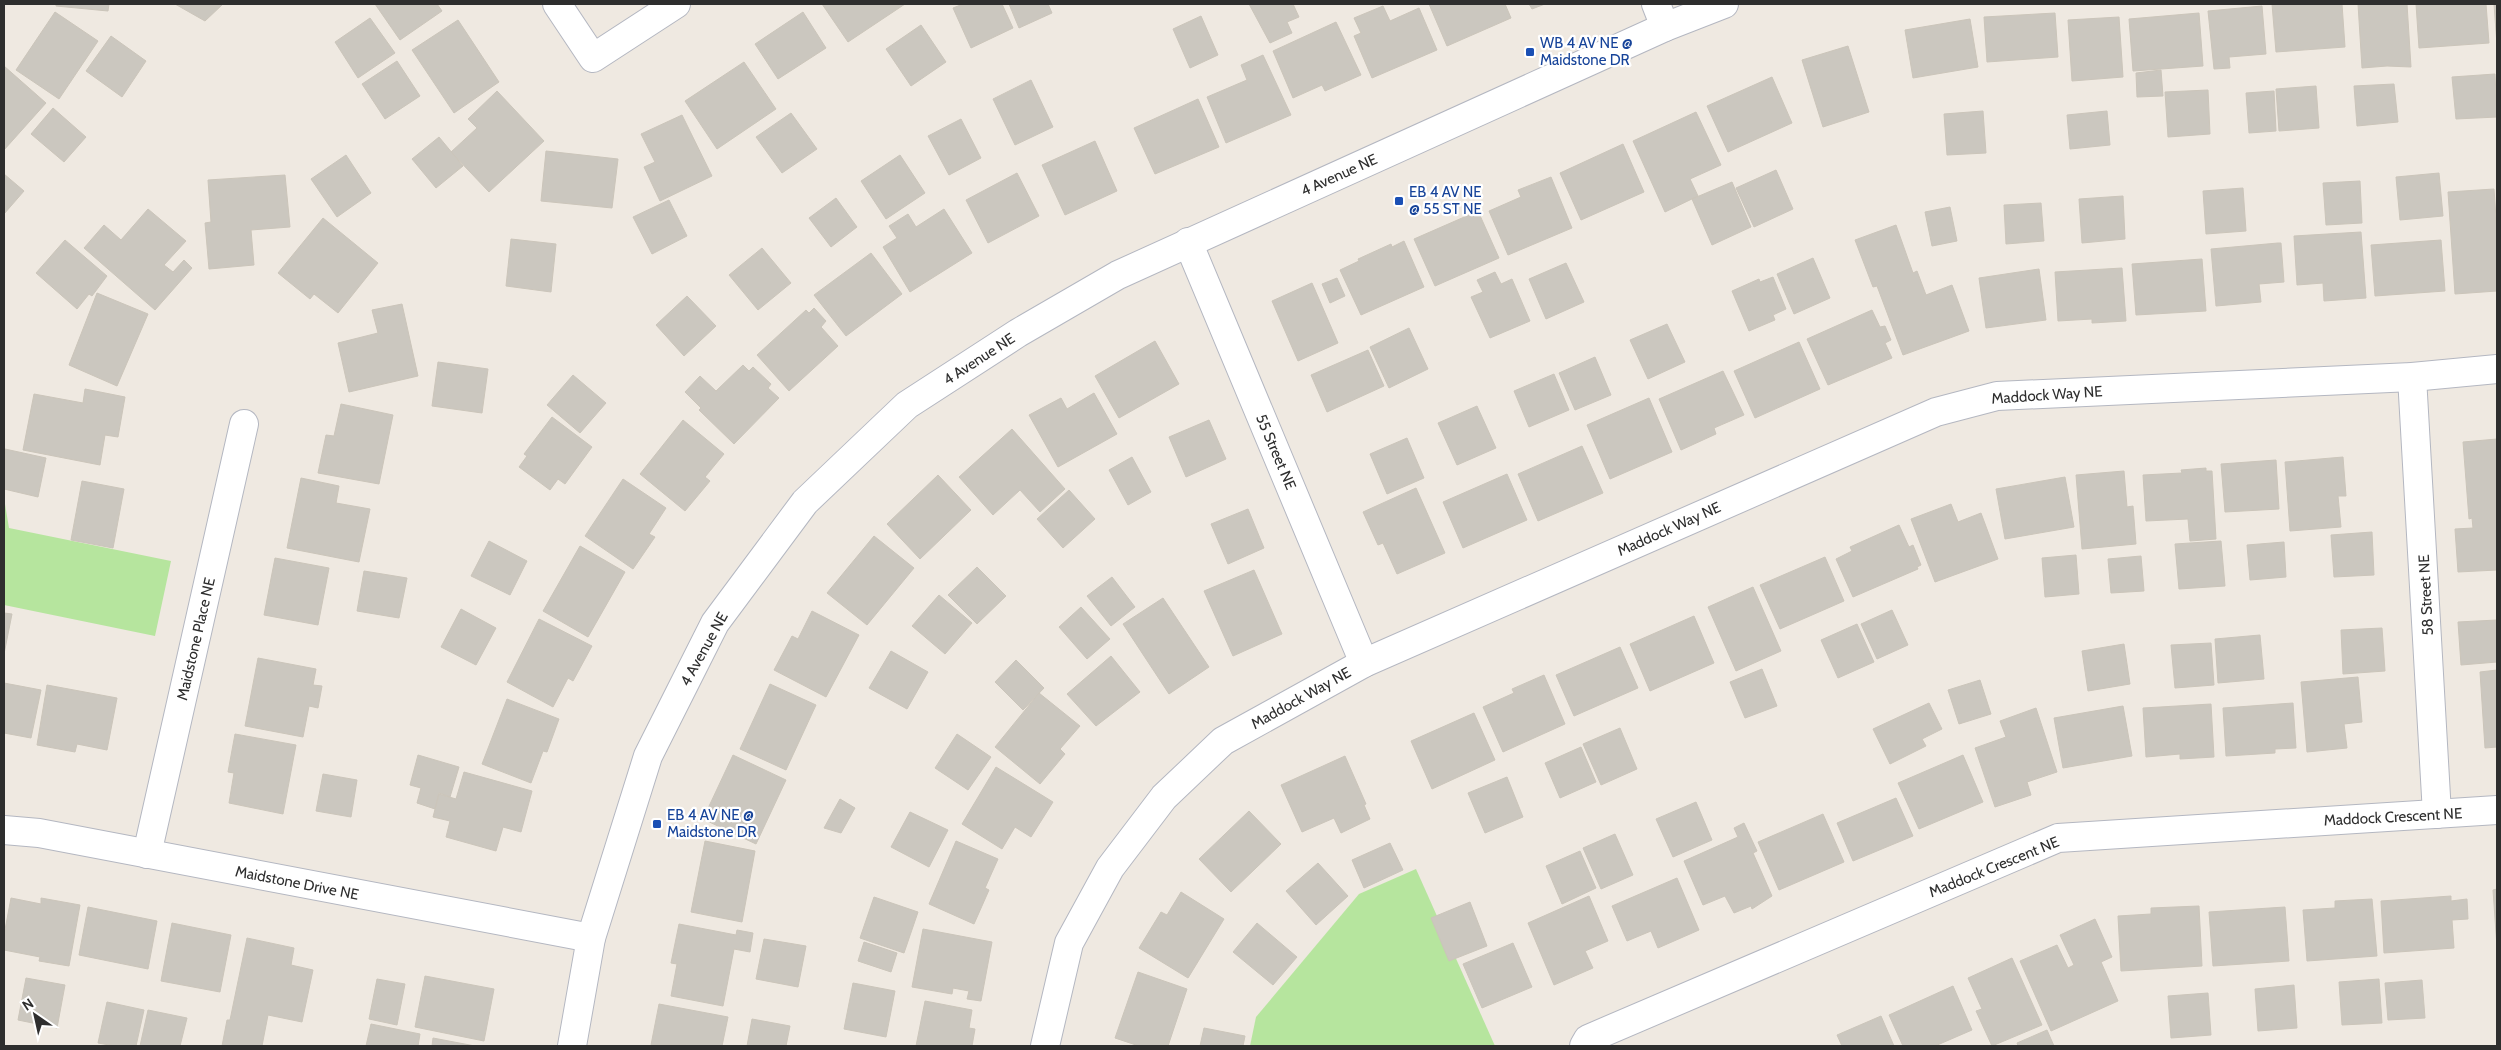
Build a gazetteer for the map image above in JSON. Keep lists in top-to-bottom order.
{
  "streets": {
    "street": [
      "4 Avenue NE",
      "Maddock Way NE",
      "55 Street NE",
      "58 Street NE",
      "Maidstone Place NE",
      "Maddock Crescent NE",
      "Maidstone Drive NE"
    ]
  },
  "crossings": [
    ["4 Avenue NE", "55 Street NE"],
    ["4 Avenue NE", "Maidstone Drive NE"],
    ["Maddock Way NE", "55 Street NE"],
    ["Maddock Way NE", "58 Street NE"],
    ["58 Street NE", "Maddock Crescent NE"],
    ["Maidstone Place NE", "Maidstone Drive NE"]
  ],
  "places": {
    "transit": ["WB 4 AV NE @ Maidstone DR", "EB 4 AV NE @ 55 ST NE", "EB 4 AV NE @ Maidstone DR"]
  },
  "north": "top left"
}
